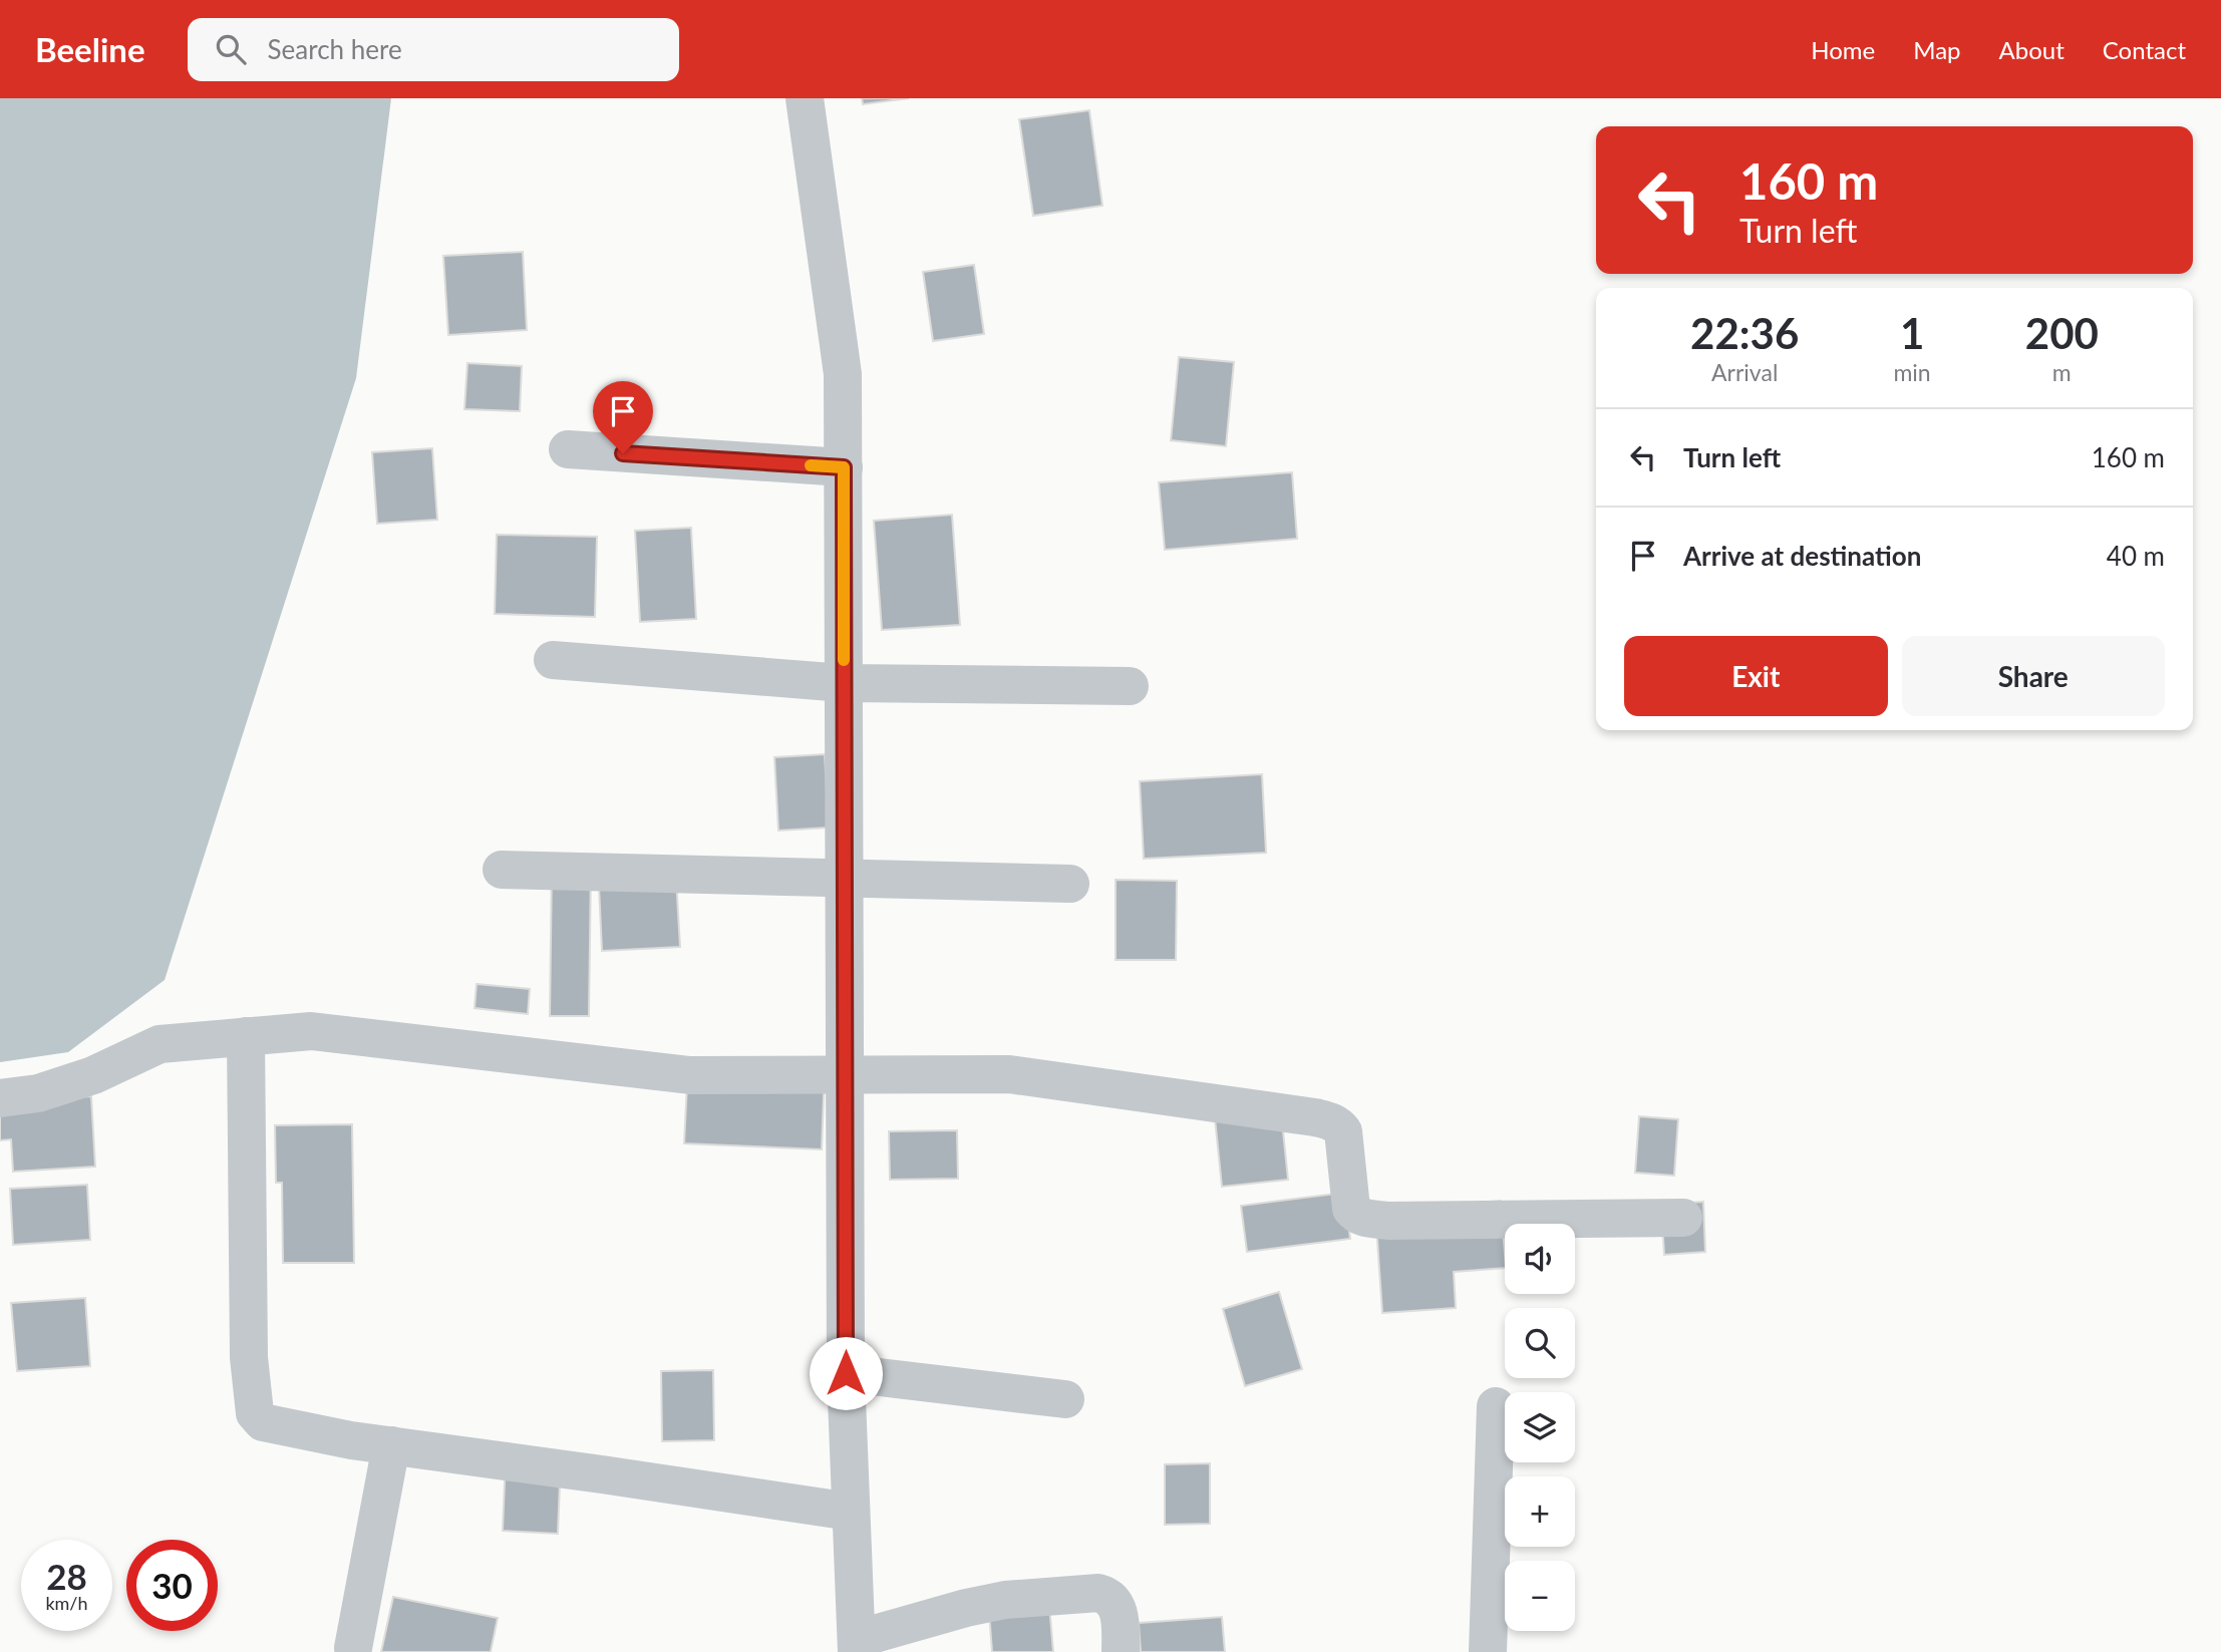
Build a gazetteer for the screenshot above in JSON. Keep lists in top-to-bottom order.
{
  "page": {
    "header": "Beeline",
    "search": "Search here",
    "nav": [
      "Home",
      "Map",
      "About",
      "Contact"
    ],
    "turn": ["160 m", "Turn left"],
    "eta": [
      "22:36",
      "Arrival",
      "1",
      "min",
      "200",
      "m"
    ],
    "list": [
      {
        "name": "Turn left",
        "value": "160 m"
      },
      {
        "name": "Arrive at destination",
        "value": "40 m"
      }
    ],
    "buttons": ["Exit", "Share"],
    "map_buttons": ["+", "−"],
    "speed": "28 km/h",
    "limit": "30"
  }
}
